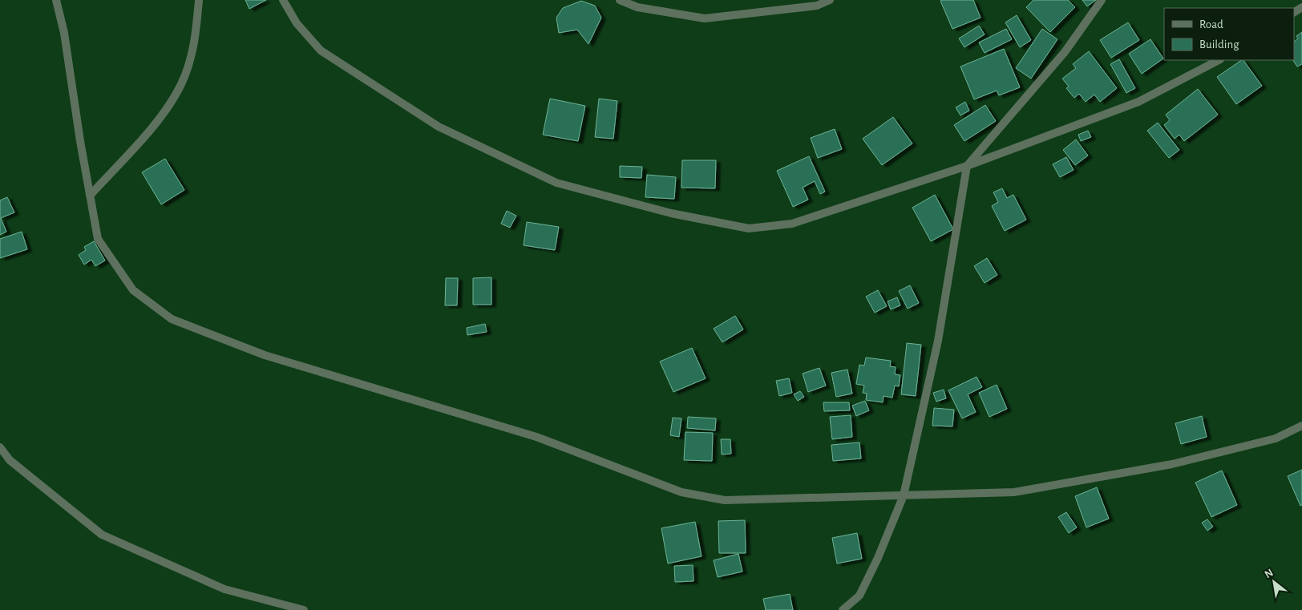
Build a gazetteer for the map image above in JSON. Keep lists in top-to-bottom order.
{
  "legend": ["Road", "Building"],
  "north": "top left"
}
